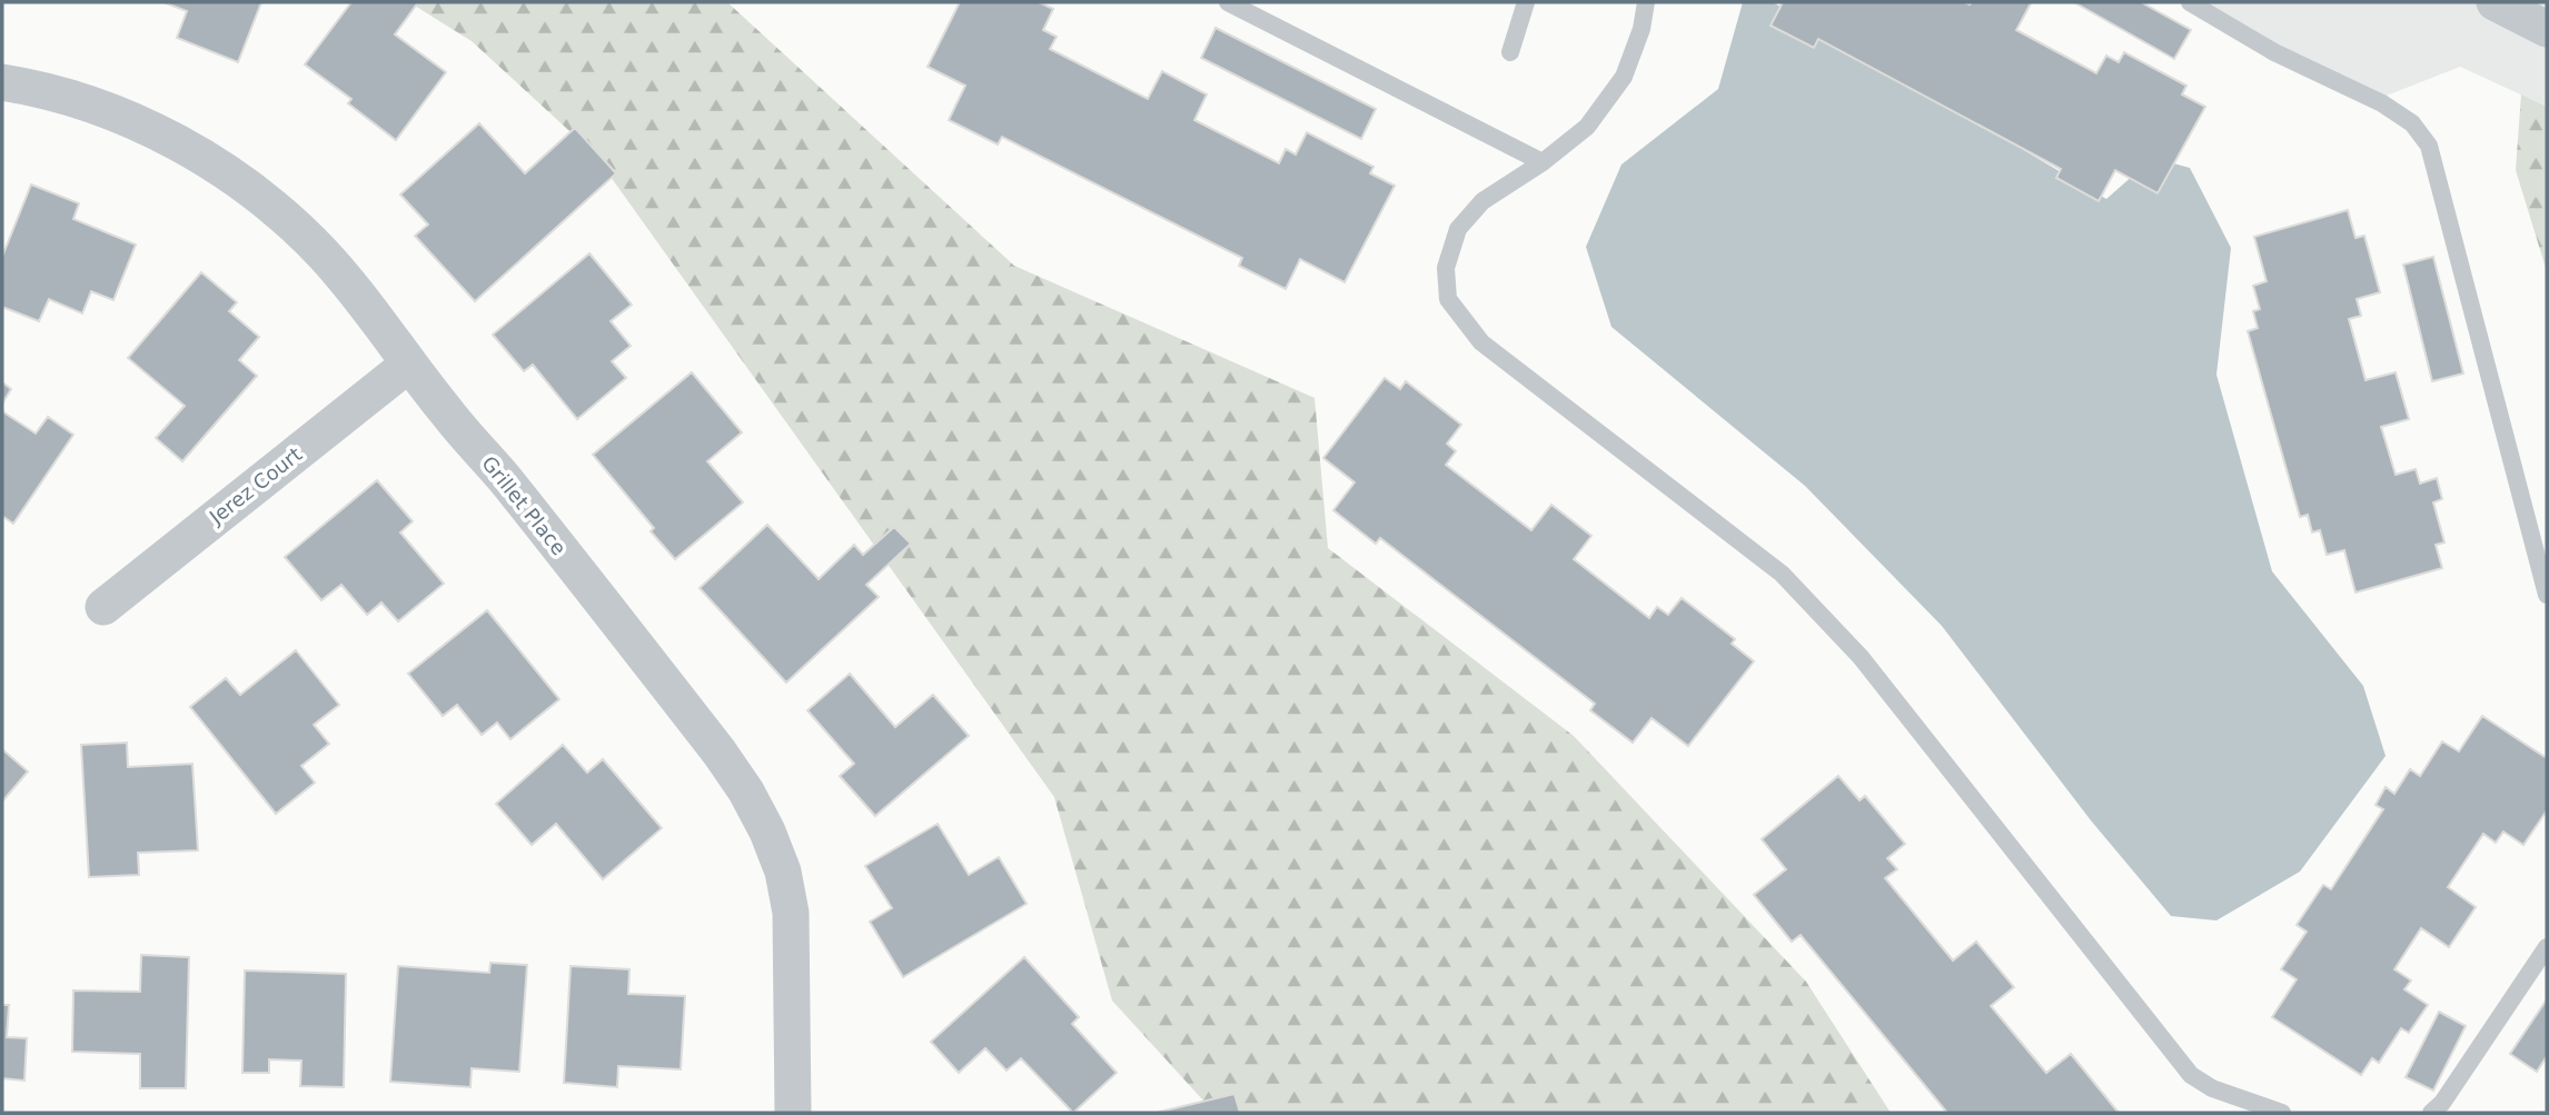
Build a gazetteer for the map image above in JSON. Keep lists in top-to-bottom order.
{
  "streets": {
    "street": ["Jerez Court", "Grillet Place"]
  },
  "crossings": [
    ["Jerez Court", "Grillet Place"]
  ]
}
